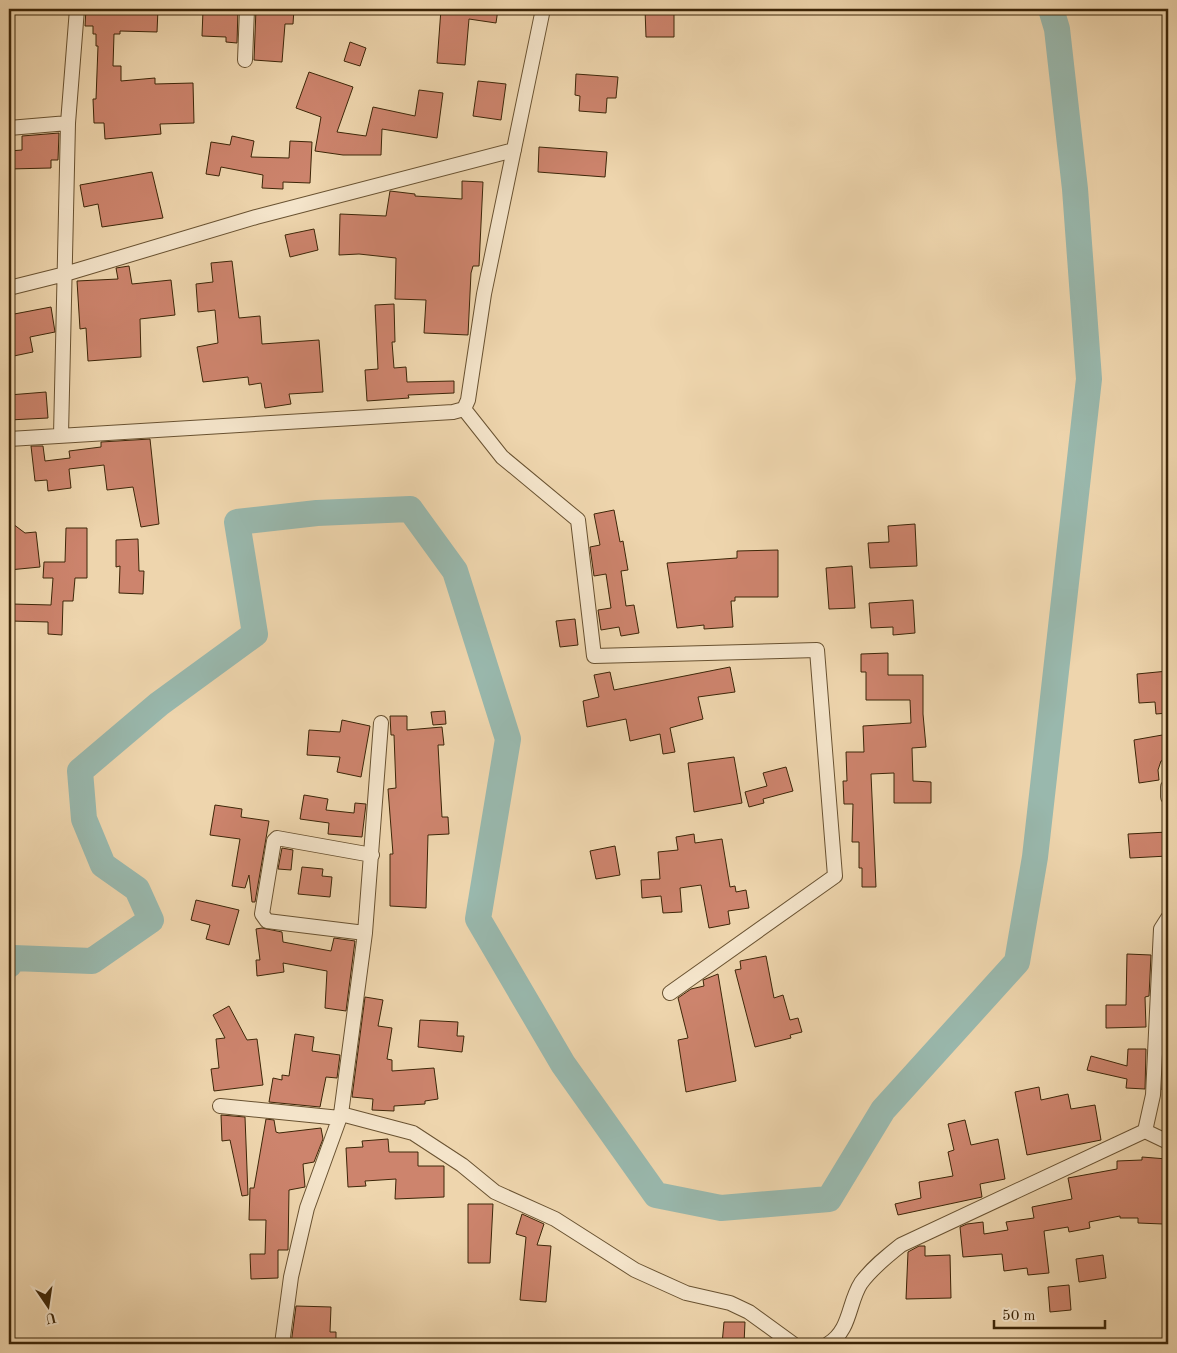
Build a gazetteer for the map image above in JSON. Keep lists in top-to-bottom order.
{
  "scale_bar": "50 m",
  "north": "bottom"
}
